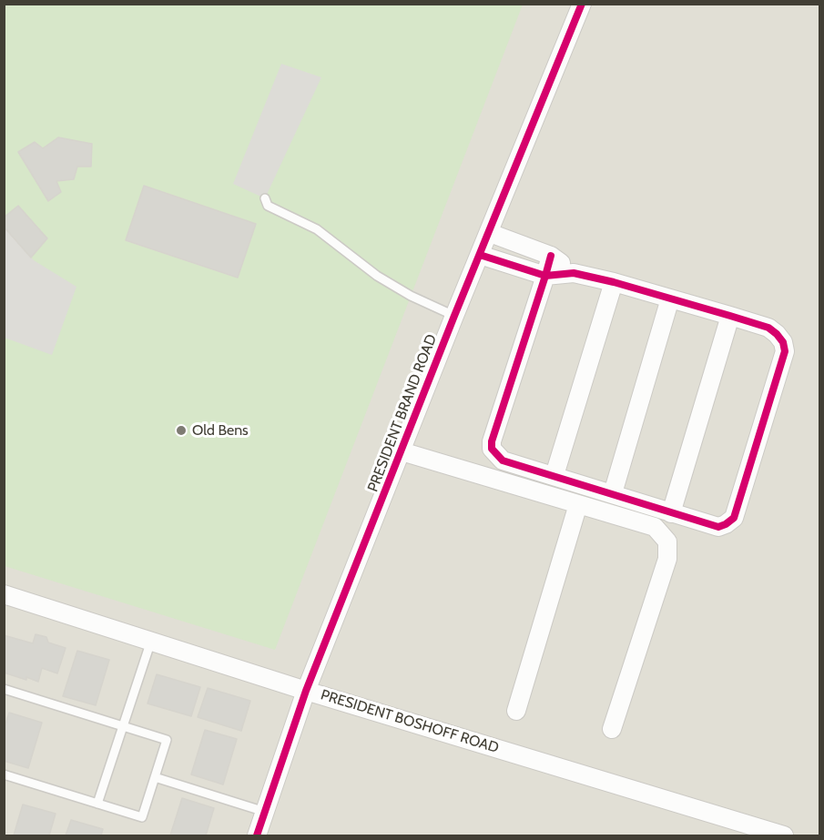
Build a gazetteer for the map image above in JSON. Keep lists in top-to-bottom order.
{
  "streets": {
    "street": ["PRESIDENT BRAND ROAD", "PRESIDENT BOSHOFF ROAD"]
  },
  "crossings": [
    ["PRESIDENT BRAND ROAD", "PRESIDENT BOSHOFF ROAD"]
  ],
  "places": ["Old Bens"]
}
